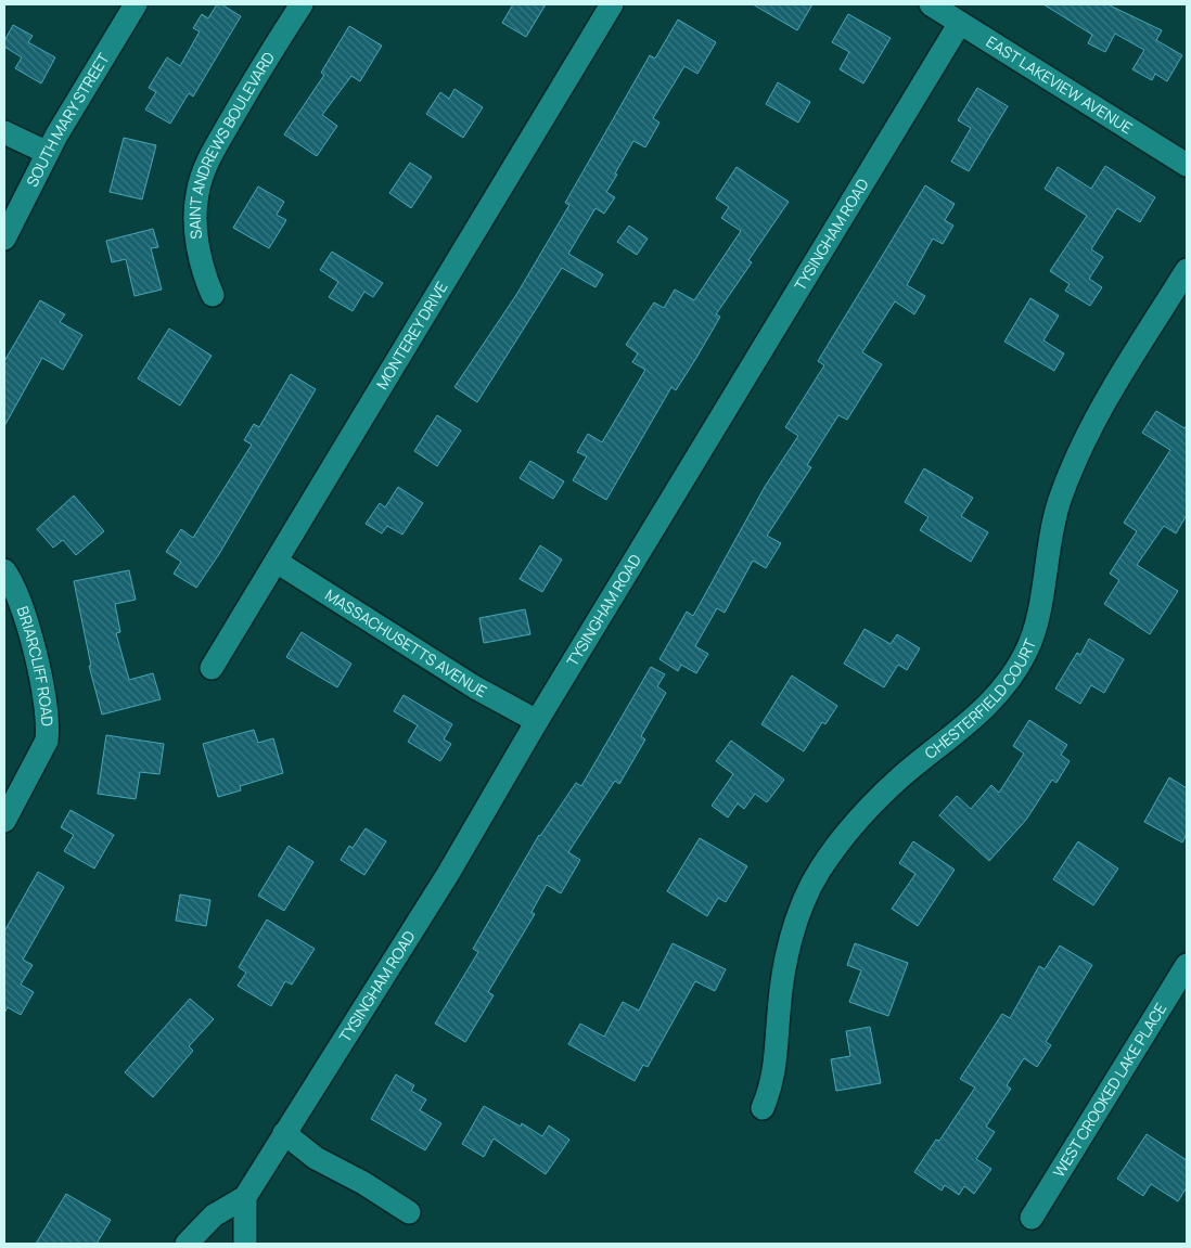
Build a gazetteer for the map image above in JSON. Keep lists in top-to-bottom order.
{
  "streets": {
    "street": [
      "EAST LAKEVIEW AVENUE",
      "SOUTH MARY STREET",
      "SAINT ANDREWS BOULEVARD",
      "TYSINGHAM ROAD",
      "MONTEREY DRIVE",
      "MASSACHUSETTS AVENUE",
      "BRIARCLIFF ROAD",
      "CHESTERFIELD COURT",
      "WEST CROOKED LAKE PLACE"
    ]
  },
  "crossings": [
    ["EAST LAKEVIEW AVENUE", "TYSINGHAM ROAD"],
    ["TYSINGHAM ROAD", "MASSACHUSETTS AVENUE"],
    ["MONTEREY DRIVE", "MASSACHUSETTS AVENUE"]
  ]
}
